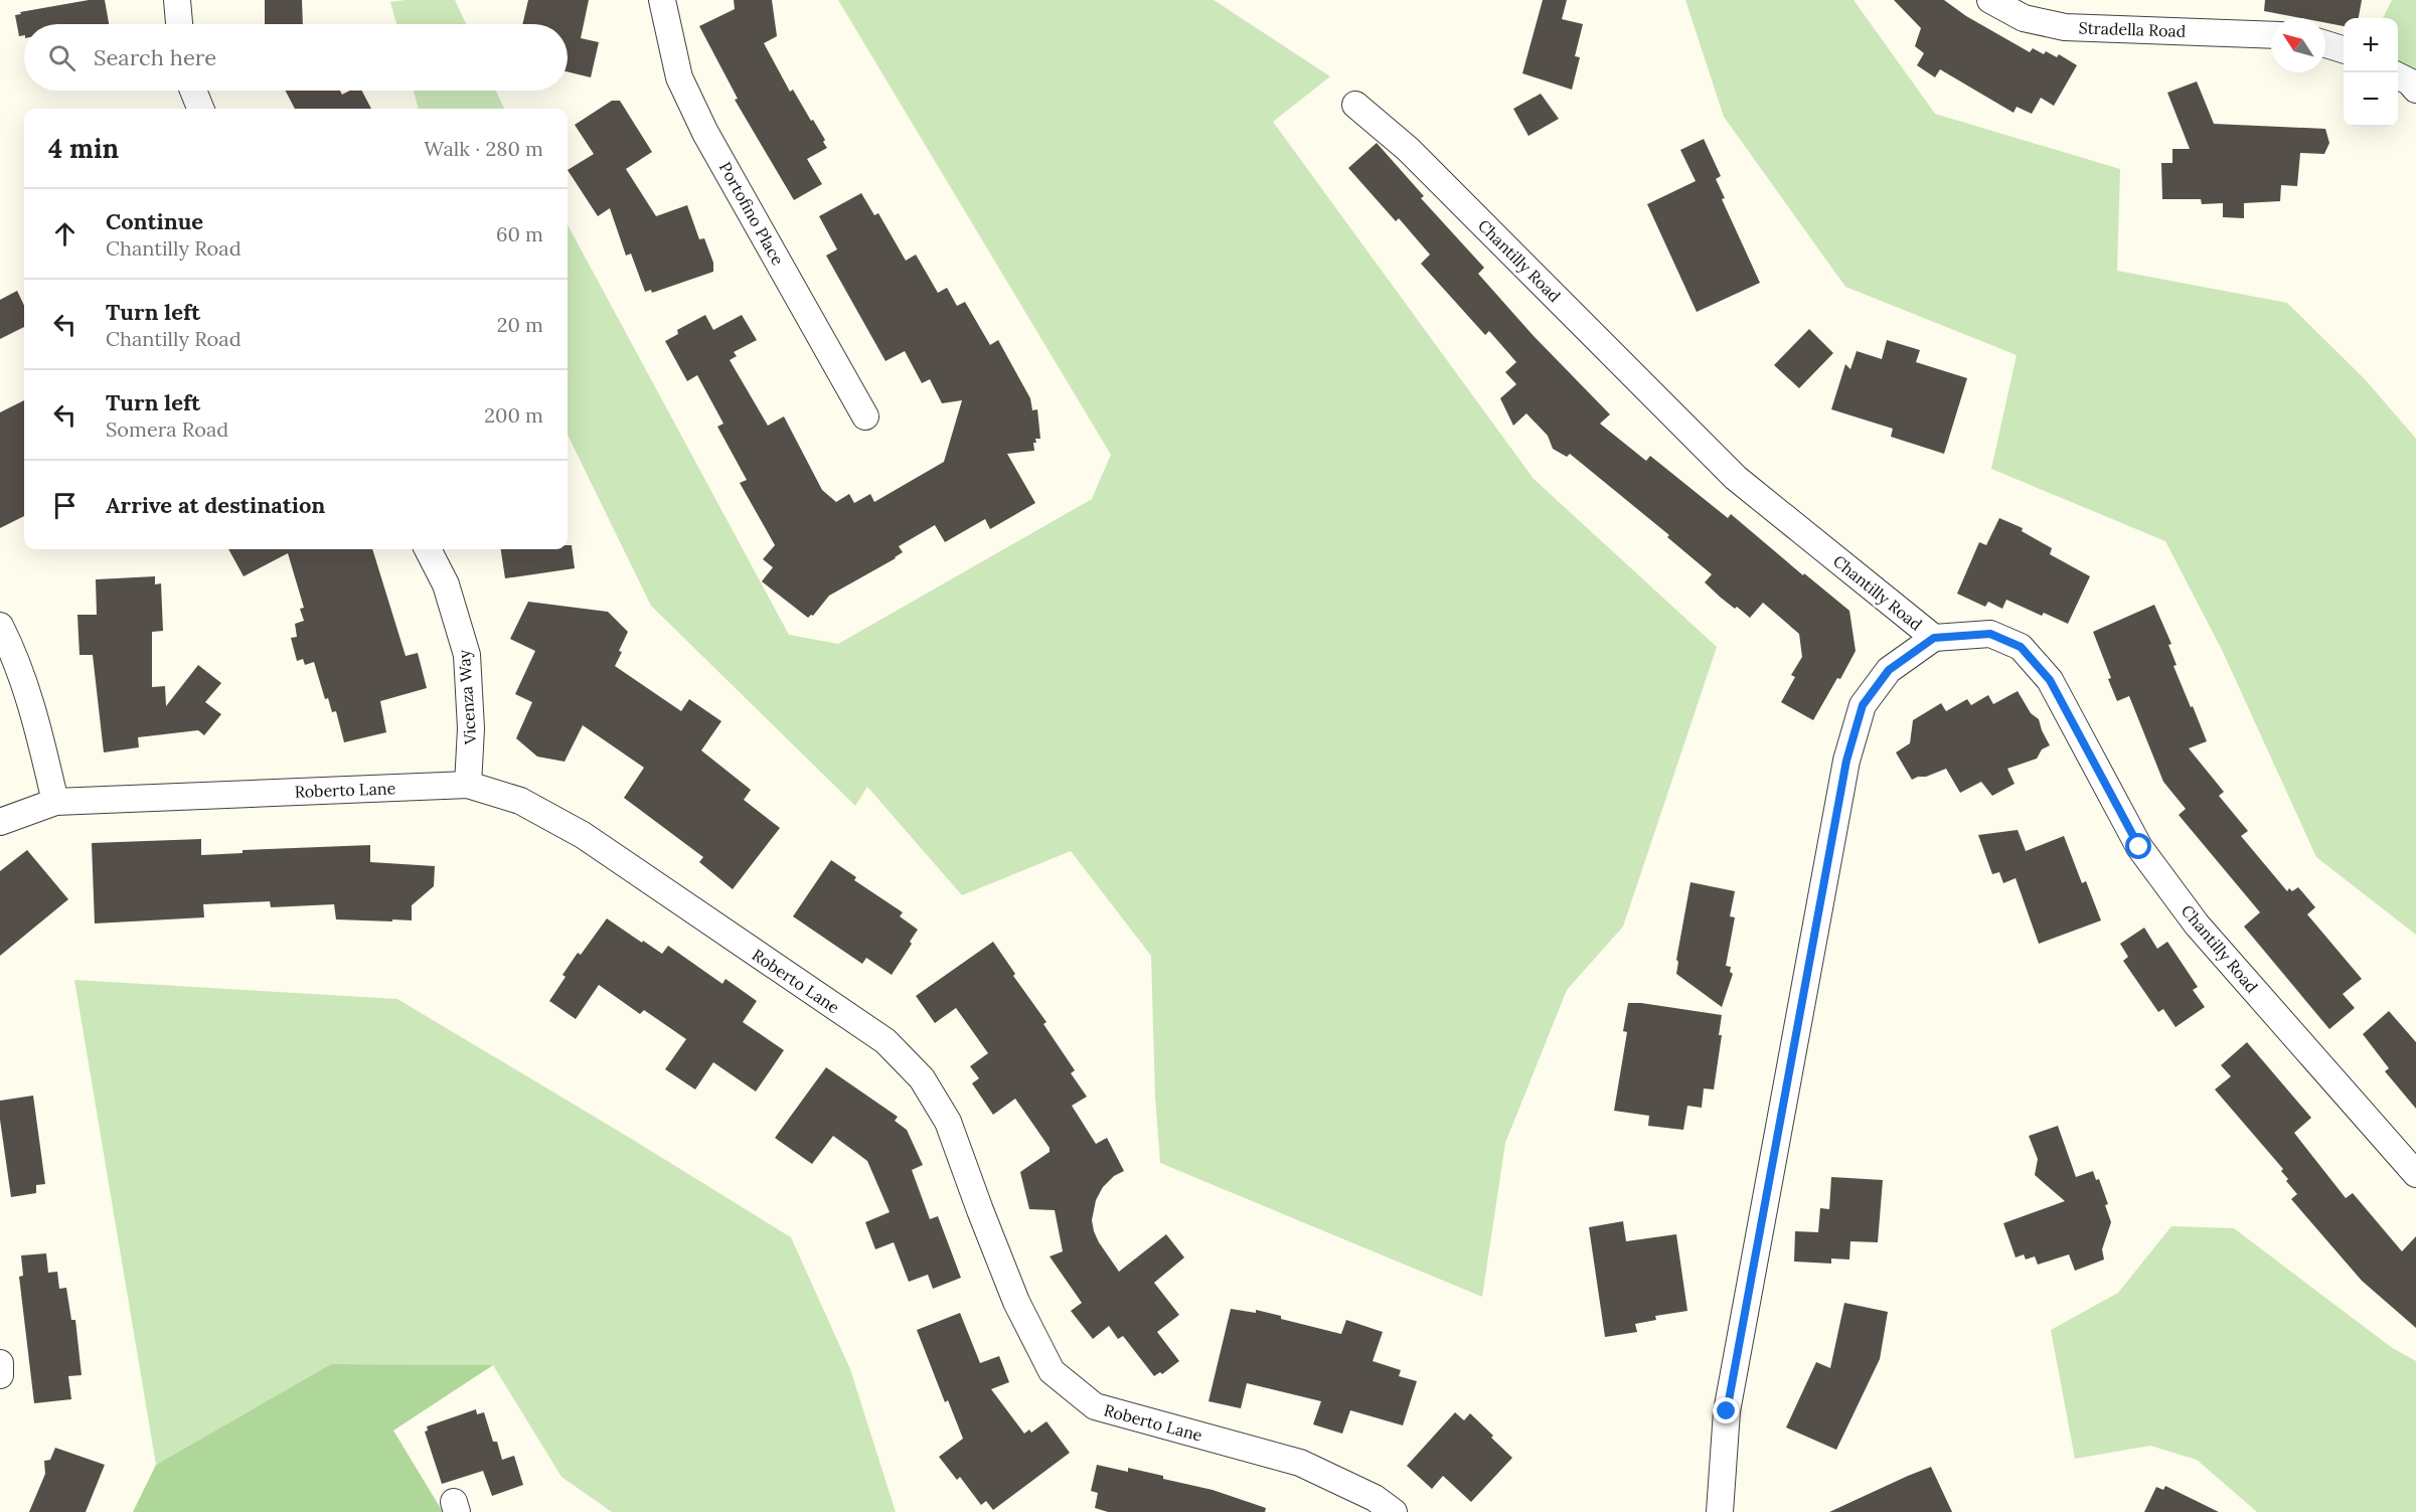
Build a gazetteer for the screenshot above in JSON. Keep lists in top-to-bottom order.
{
  "streets": {
    "street": [
      "Stradella Road",
      "Portofino Place",
      "Chantilly Road",
      "Vicenza Way",
      "Roberto Lane"
    ]
  },
  "crossings": [
    ["Vicenza Way", "Roberto Lane"]
  ],
  "north": "top left",
  "page": {
    "map_buttons": ["+", "−"],
    "search": "Search here",
    "heading": ["4 min", "Walk · 280 m"],
    "list": [
      ["Continue", "Chantilly Road", "60 m"],
      ["Turn left", "Chantilly Road", "20 m"],
      ["Turn left", "Somera Road", "200 m"],
      "Arrive at destination"
    ]
  }
}
